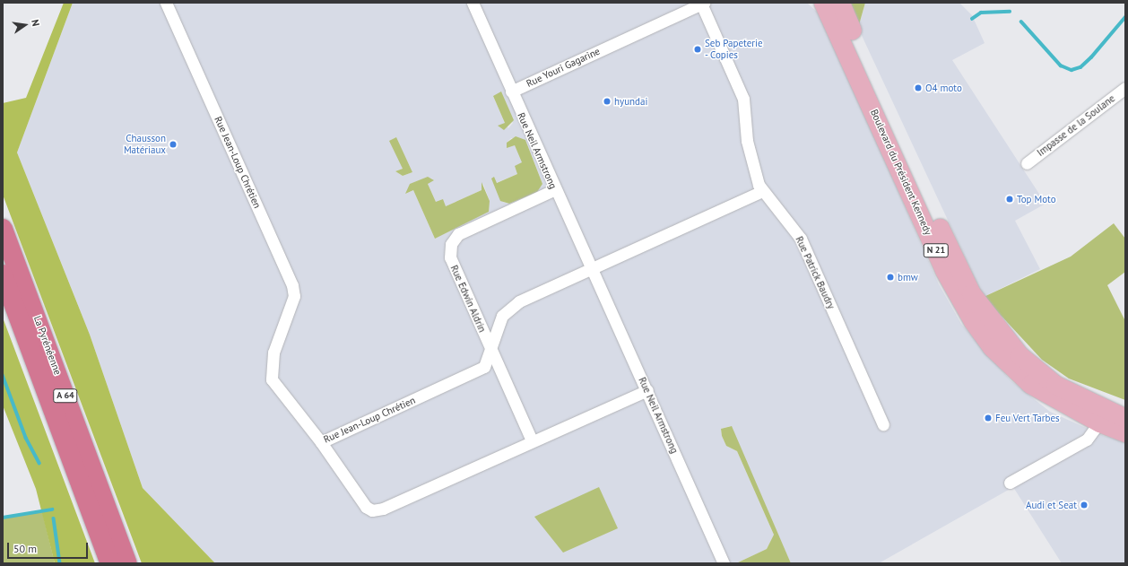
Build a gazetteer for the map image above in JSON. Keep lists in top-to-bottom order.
{
  "streets": {
    "highway": ["La Pyrénéenne", "A 64"],
    "main road": ["Boulevard du Président Kennedy", "N 21"],
    "street": [
      "Rue Youri Gagarine",
      "Impasse de la Soulane",
      "Rue Neil Armstrong",
      "Rue Jean-Loup Chrétien",
      "Rue Patrick Baudry",
      "Rue Edwin Aldrin"
    ]
  },
  "crossings": [
    ["Rue Youri Gagarine", "Rue Neil Armstrong"],
    ["Rue Youri Gagarine", "Rue Patrick Baudry"],
    ["Rue Neil Armstrong", "Rue Jean-Loup Chrétien"],
    ["Rue Neil Armstrong", "Rue Edwin Aldrin"],
    ["Rue Jean-Loup Chrétien", "Rue Edwin Aldrin"]
  ],
  "places": [
    "Seb Papeterie - Copies",
    "O4 moto",
    "hyundai",
    "Chausson Matériaux",
    "Top Moto",
    "bmw",
    "Feu Vert Tarbes",
    "Audi et Seat"
  ],
  "scale_bar": "50 m",
  "north": "right"
}
